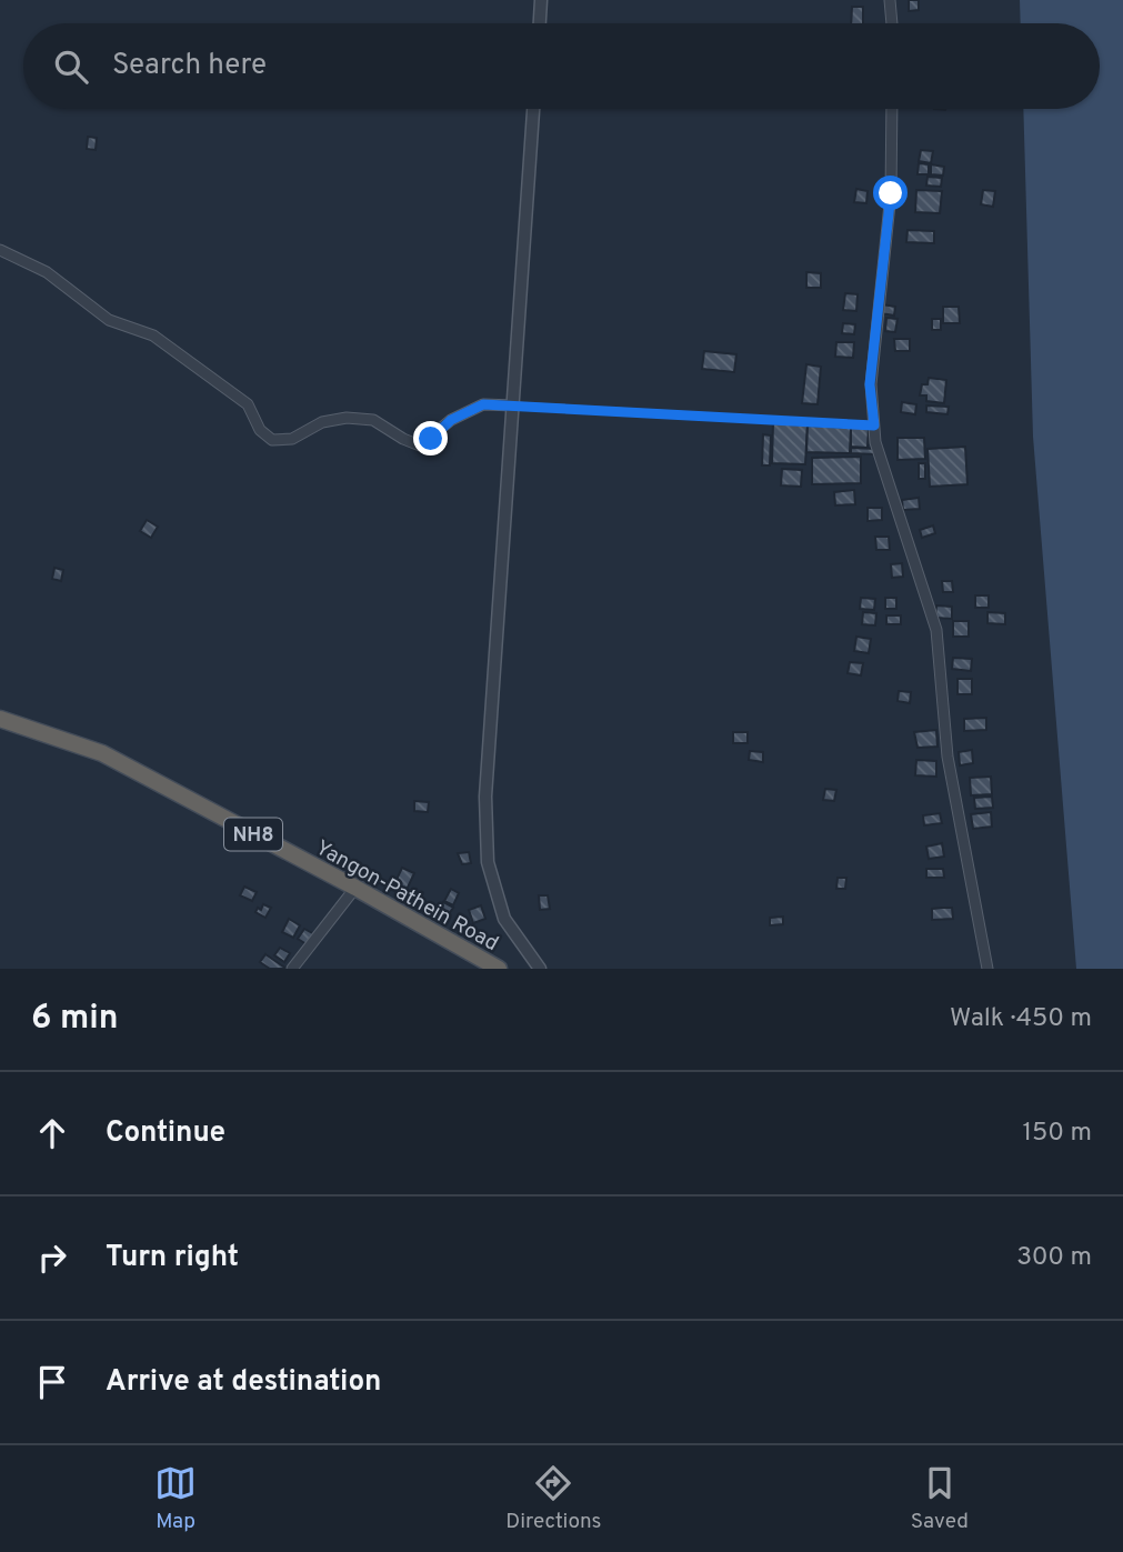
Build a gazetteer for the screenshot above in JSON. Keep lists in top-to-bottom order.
{
  "streets": {
    "highway": ["NH8", "Yangon-Pathein Road"]
  },
  "page": {
    "search": "Search here",
    "heading": ["6 min", "Walk · 450 m"],
    "list": [
      ["Continue", "150 m"],
      ["Turn right", "300 m"],
      "Arrive at destination"
    ],
    "nav": ["Map", "Directions", "Saved"]
  }
}
